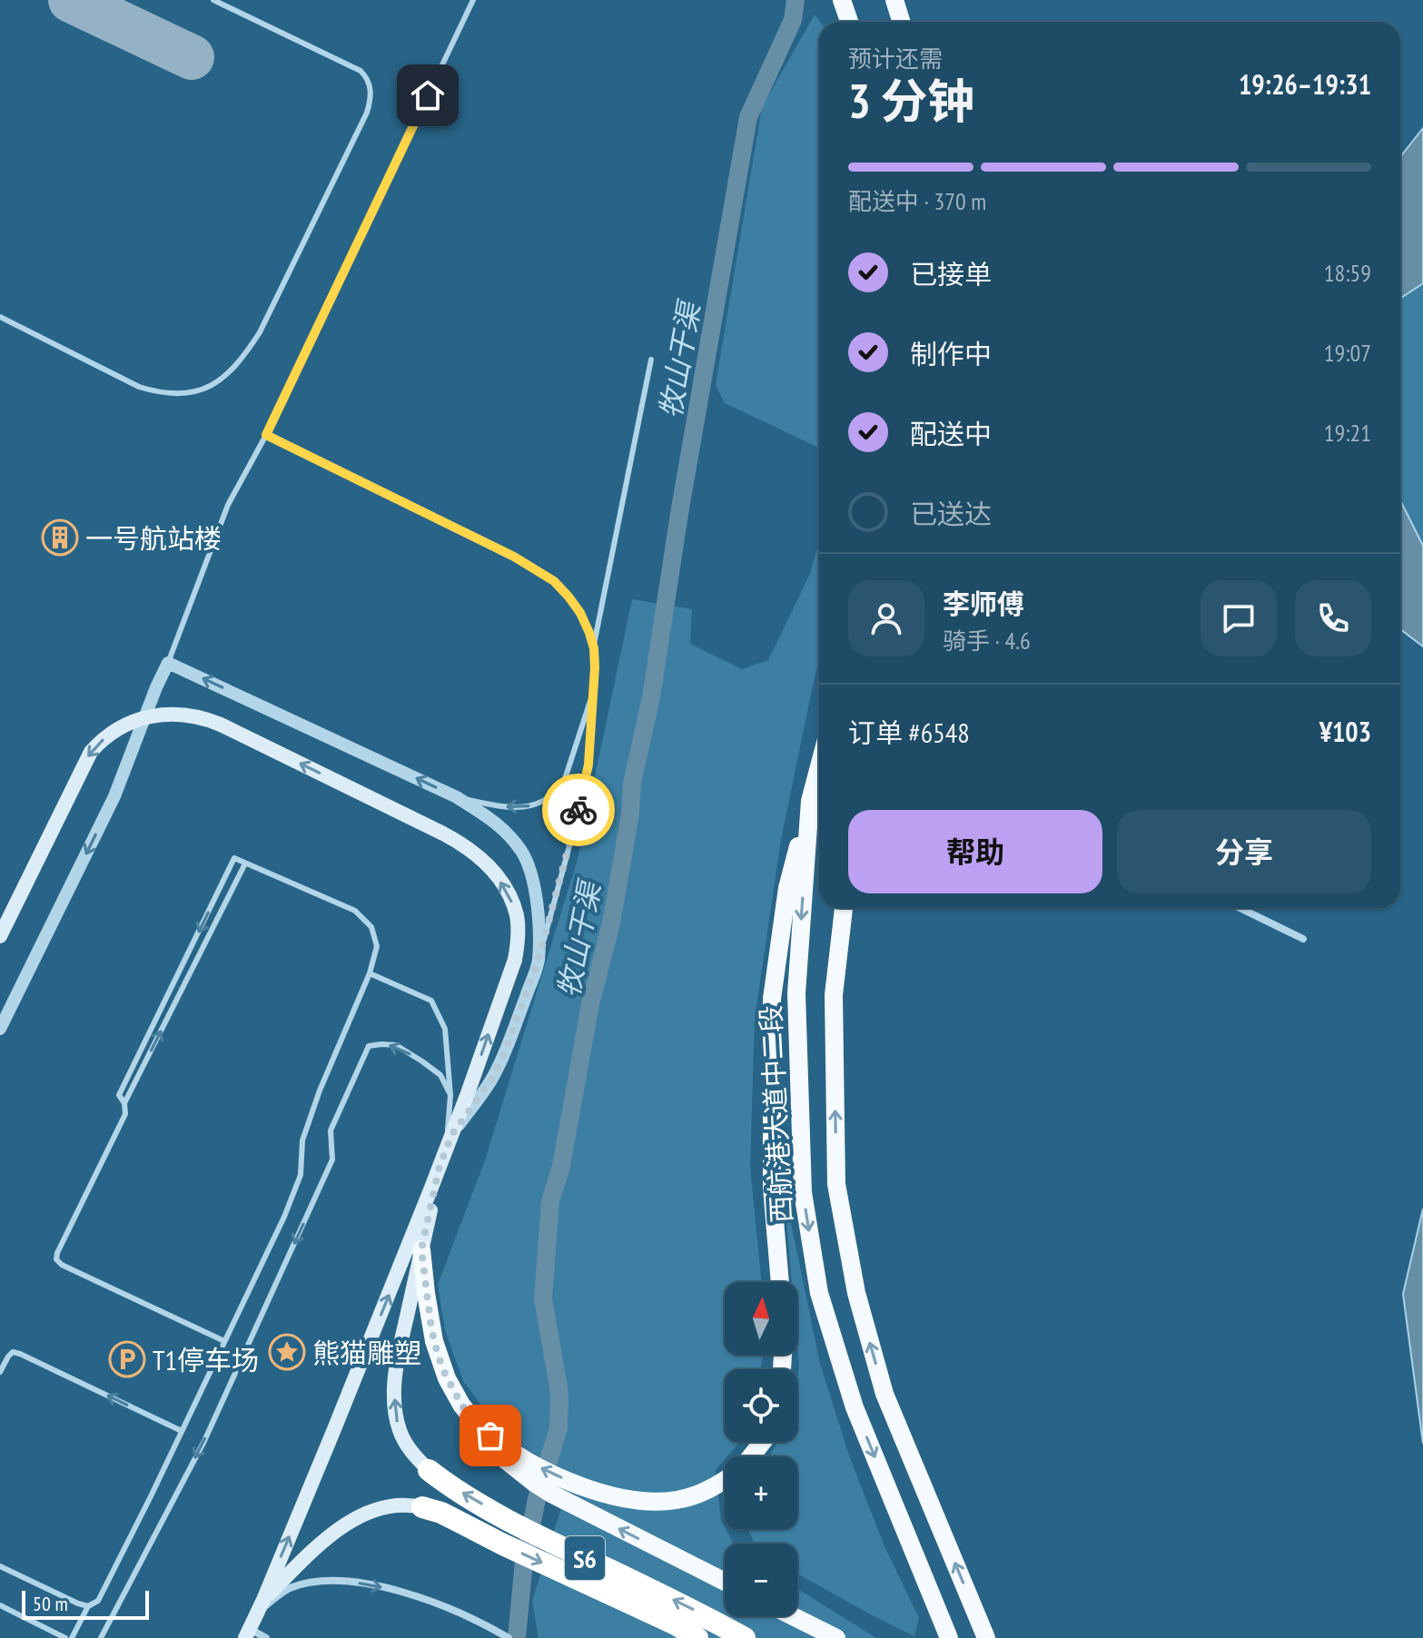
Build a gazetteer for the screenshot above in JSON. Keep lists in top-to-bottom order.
{
  "streets": {
    "highway": ["S6"],
    "main road": ["西航港大道中二段"]
  },
  "water": ["牧山干渠"],
  "places": {
    "building": ["一号航站楼"],
    "place": ["熊猫雕塑"],
    "parking": ["T1停车场"]
  },
  "scale_bar": "50 m",
  "north": "top",
  "page": {
    "heading": ["3 分钟", "预计还需", "19:26–19:31"],
    "panel": [
      "李师傅",
      "骑手 · 4.6",
      "订单 #6548",
      "¥103"
    ],
    "bar": "配送中 · 370 m",
    "list": [
      ["已接单", "18:59"],
      ["制作中", "19:07"],
      ["配送中", "19:21"],
      "已送达"
    ],
    "buttons": ["帮助", "分享"],
    "map_buttons": ["+", "−"],
    "scale": "50 m"
  }
}
